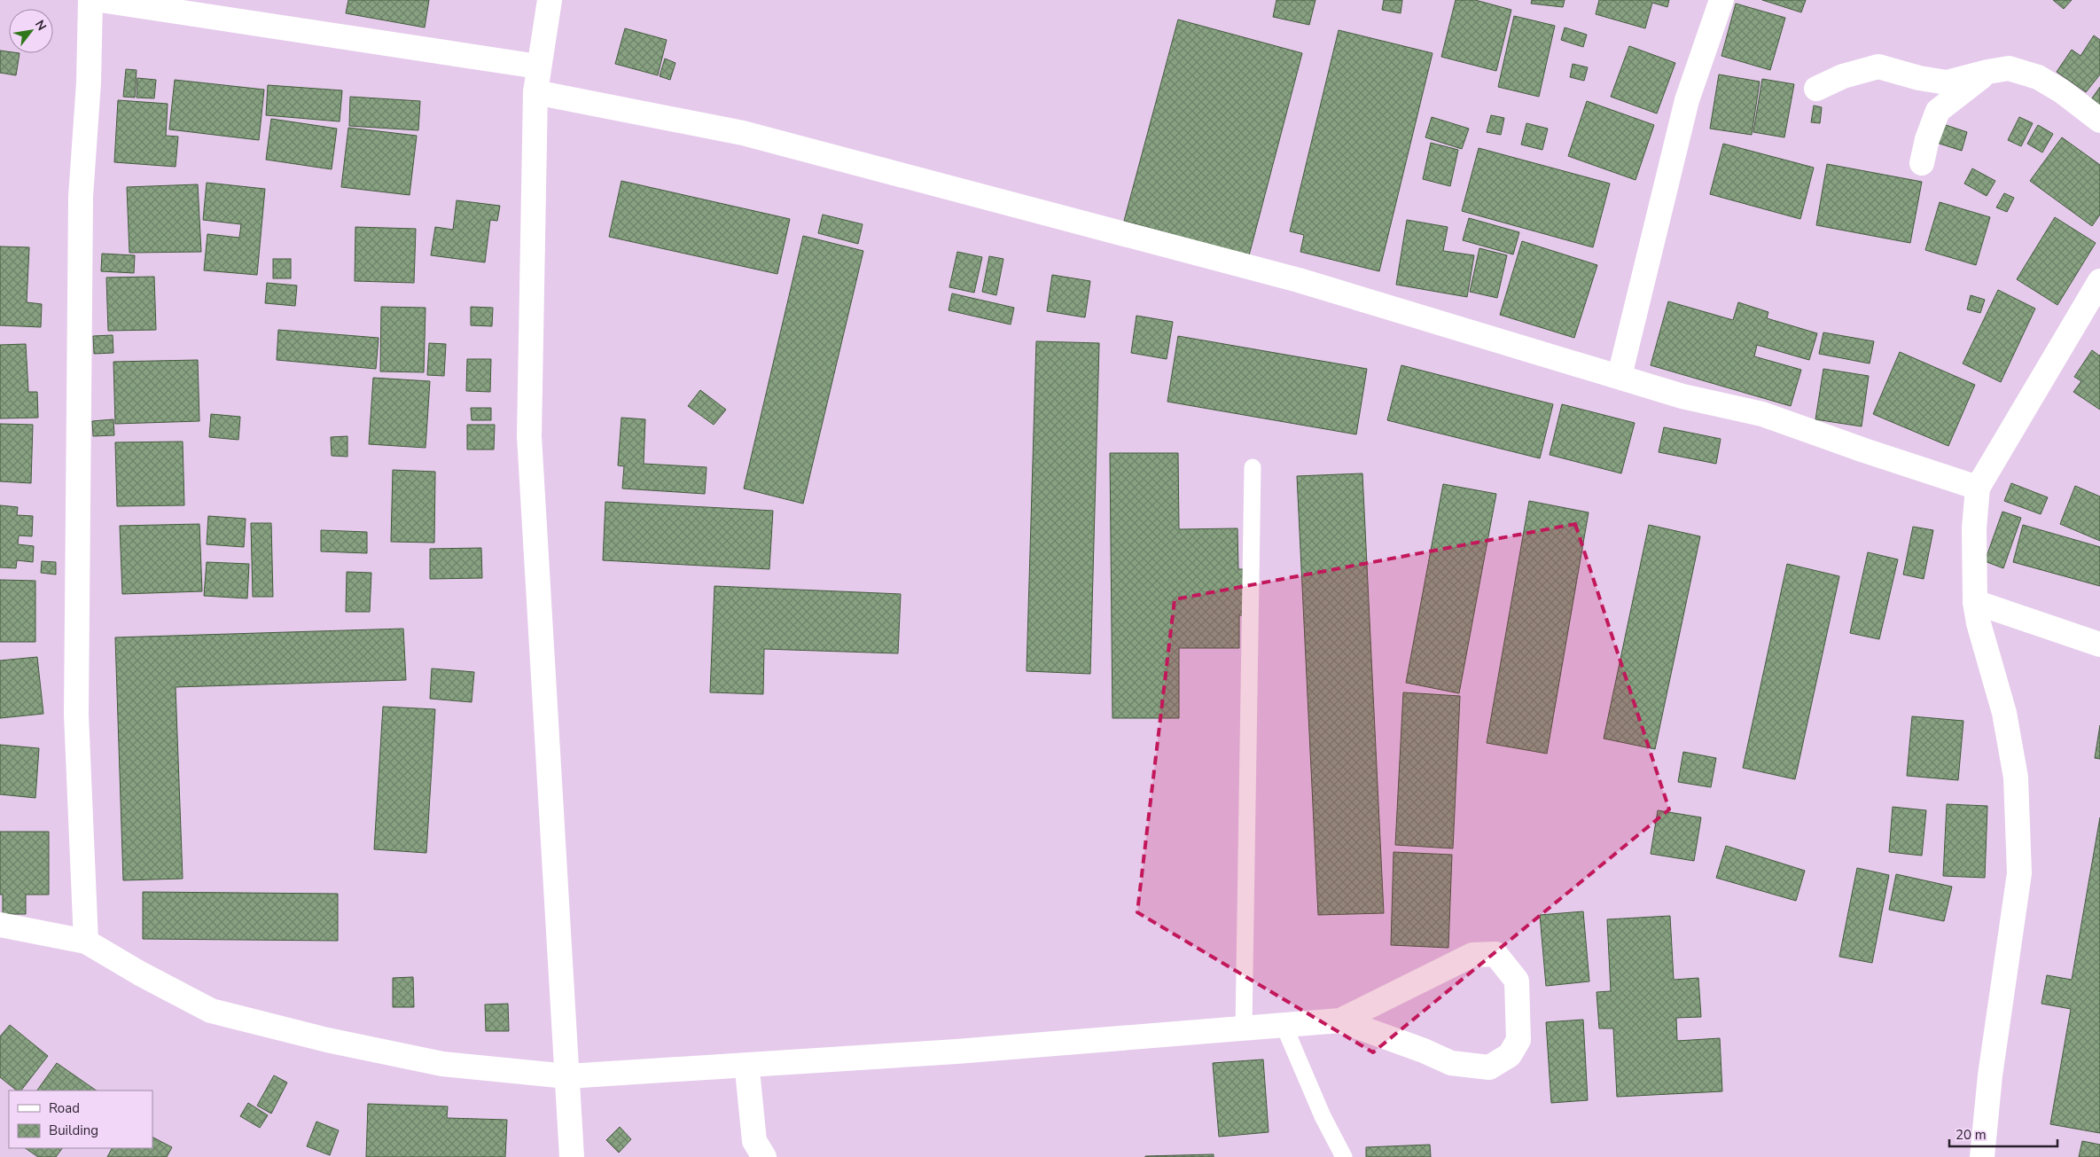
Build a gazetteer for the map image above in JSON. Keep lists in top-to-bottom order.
{
  "legend": ["Road", "Building"],
  "scale_bar": "20 m",
  "north": "top right"
}
